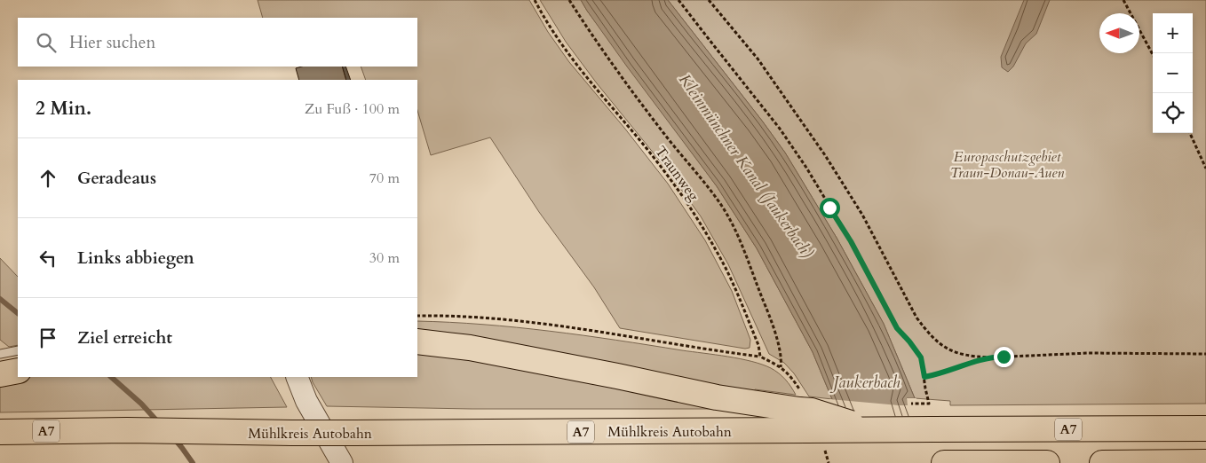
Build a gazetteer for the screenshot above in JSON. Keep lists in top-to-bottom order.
{
  "streets": {
    "highway": ["A7", "Mühlkreis Autobahn"],
    "path": ["Traunweg"]
  },
  "crossings": [
    ["A7", "Mühlkreis Autobahn"]
  ],
  "water": ["Kleinmünchner Kanal (Jaukerbach)", "Jaukerbach"],
  "parks": ["Europaschutzgebiet Traun-Donau-Auen"],
  "north": "left",
  "page": {
    "map_buttons": ["+", "−"],
    "search": "Hier suchen",
    "heading": ["2 Min.", "Zu Fuß · 100 m"],
    "list": [
      ["Geradeaus", "70 m"],
      ["Links abbiegen", "30 m"],
      "Ziel erreicht"
    ]
  }
}
